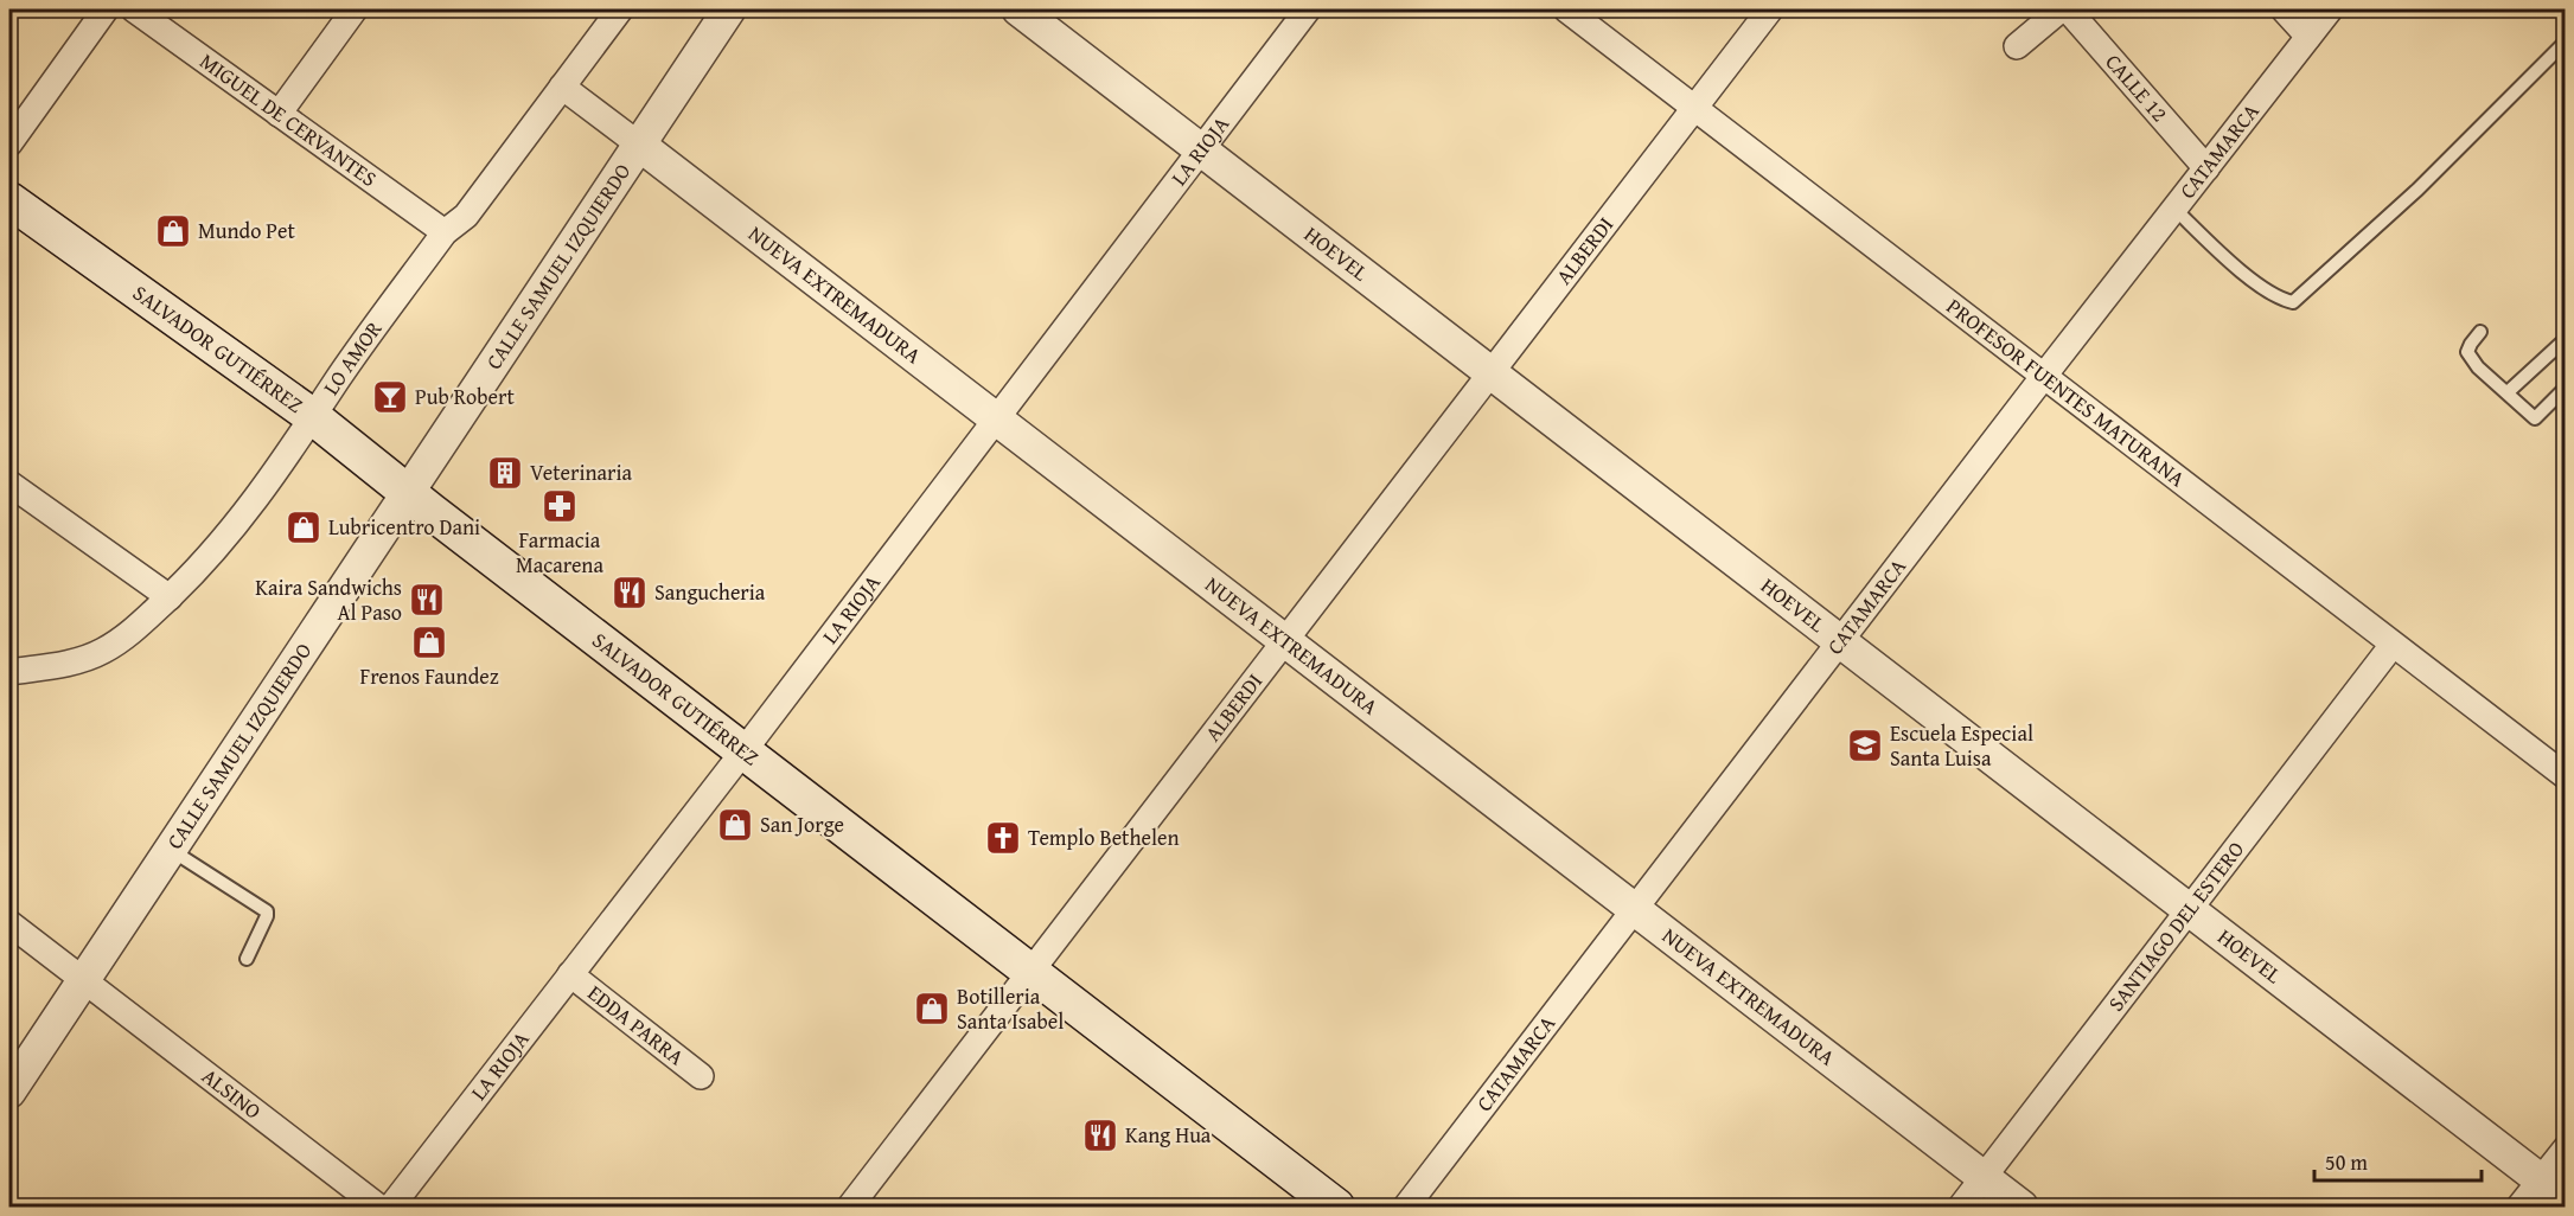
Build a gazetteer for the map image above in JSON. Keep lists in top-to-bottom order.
{
  "streets": {
    "main road": ["SALVADOR GUTIÉRREZ"],
    "street": [
      "CALLE 12",
      "MIGUEL DE CERVANTES",
      "LA RIOJA",
      "CATAMARCA",
      "ALBERDI",
      "HOEVEL",
      "CALLE SAMUEL IZQUIERDO",
      "NUEVA EXTREMADURA",
      "LO AMOR",
      "PROFESOR FUENTES MATURANA",
      "SANTIAGO DEL ESTERO",
      "EDDA PARRA",
      "ALSINO"
    ]
  },
  "crossings": [
    ["CALLE 12", "CATAMARCA"],
    ["MIGUEL DE CERVANTES", "LO AMOR"],
    ["LA RIOJA", "HOEVEL"],
    ["LA RIOJA", "NUEVA EXTREMADURA"],
    ["LA RIOJA", "SALVADOR GUTIÉRREZ"],
    ["LA RIOJA", "EDDA PARRA"],
    ["CATAMARCA", "HOEVEL"],
    ["CATAMARCA", "NUEVA EXTREMADURA"],
    ["CATAMARCA", "PROFESOR FUENTES MATURANA"],
    ["ALBERDI", "HOEVEL"],
    ["ALBERDI", "NUEVA EXTREMADURA"],
    ["ALBERDI", "SALVADOR GUTIÉRREZ"],
    ["ALBERDI", "PROFESOR FUENTES MATURANA"],
    ["HOEVEL", "SANTIAGO DEL ESTERO"],
    ["CALLE SAMUEL IZQUIERDO", "NUEVA EXTREMADURA"],
    ["CALLE SAMUEL IZQUIERDO", "SALVADOR GUTIÉRREZ"],
    ["CALLE SAMUEL IZQUIERDO", "ALSINO"],
    ["NUEVA EXTREMADURA", "LO AMOR"],
    ["NUEVA EXTREMADURA", "SANTIAGO DEL ESTERO"],
    ["SALVADOR GUTIÉRREZ", "LO AMOR"],
    ["PROFESOR FUENTES MATURANA", "SANTIAGO DEL ESTERO"]
  ],
  "places": {
    "shop": [
      "Mundo Pet",
      "Lubricentro Dani",
      "Frenos Faundez",
      "San Jorge",
      "Botilleria Santa Isabel"
    ],
    "bar": ["Pub Robert"],
    "building": ["Veterinaria"],
    "pharmacy": ["Farmacia Macarena"],
    "restaurant": ["Sangucheria", "Kaira Sandwichs Al Paso", "Kang Hua"],
    "school or university": ["Escuela Especial Santa Luisa"],
    "church": ["Templo Bethelen"]
  },
  "scale_bar": "50 m"
}
